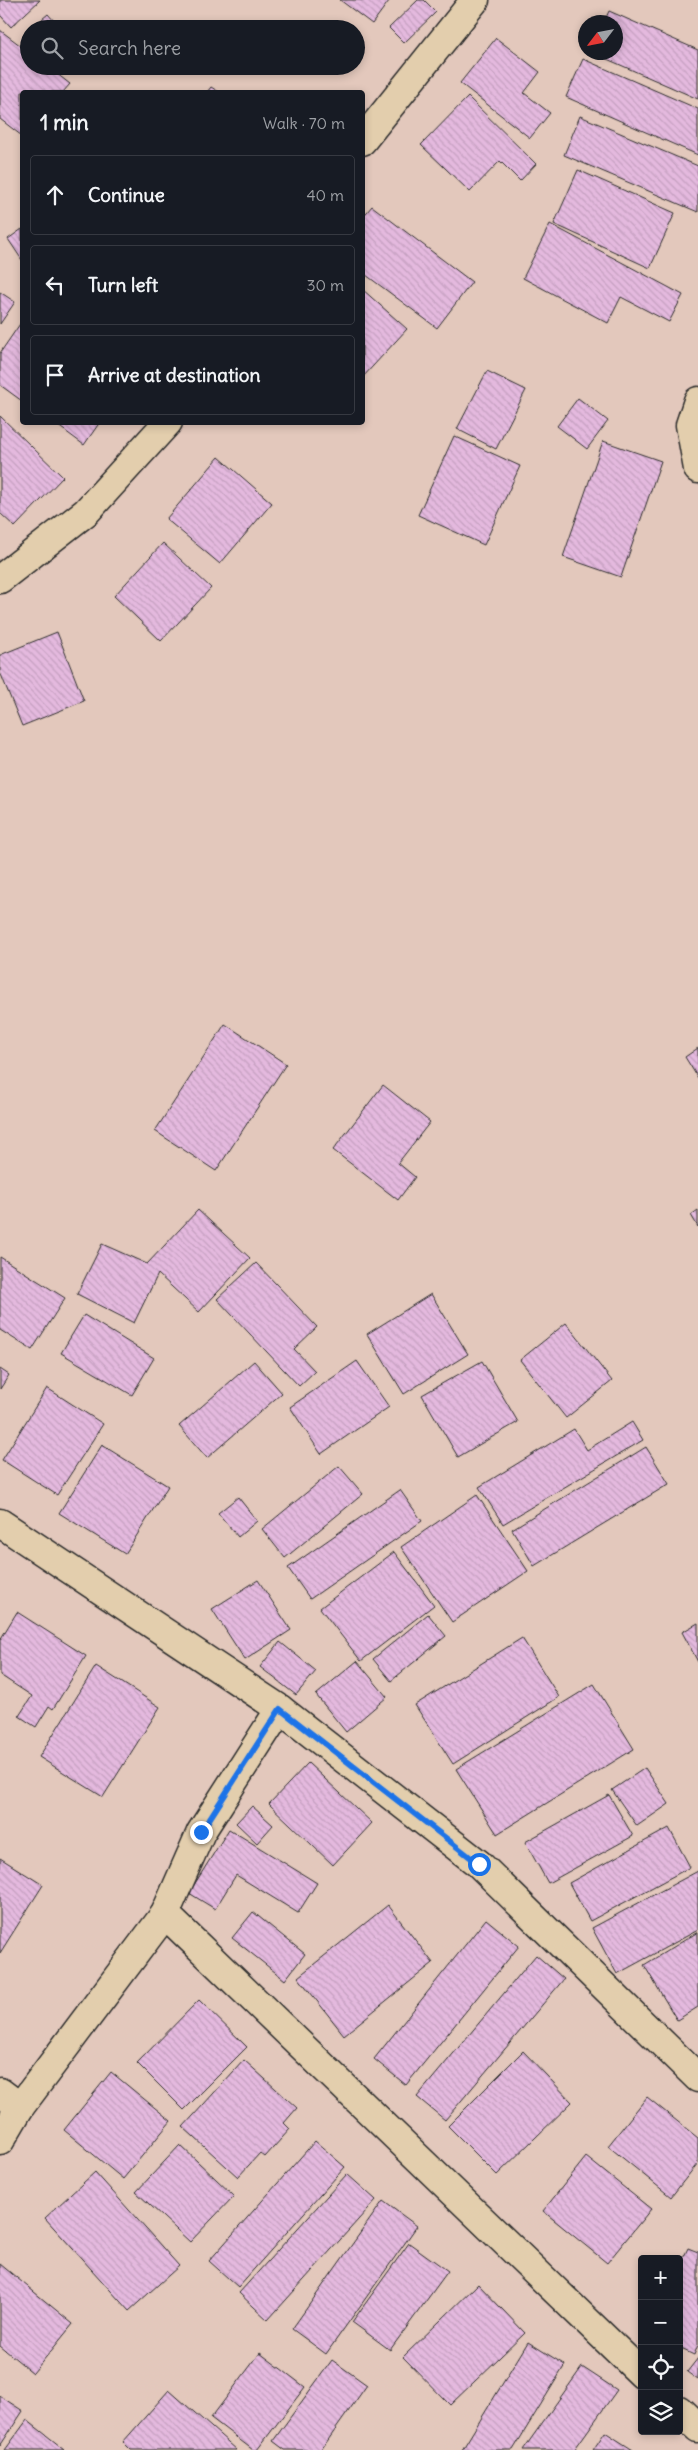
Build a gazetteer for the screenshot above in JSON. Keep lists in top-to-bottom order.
{
  "north": "bottom left",
  "page": {
    "search": "Search here",
    "heading": ["1 min", "Walk · 70 m"],
    "list": [
      ["Continue", "40 m"],
      ["Turn left", "30 m"],
      "Arrive at destination"
    ],
    "map_buttons": ["+", "−"]
  }
}
